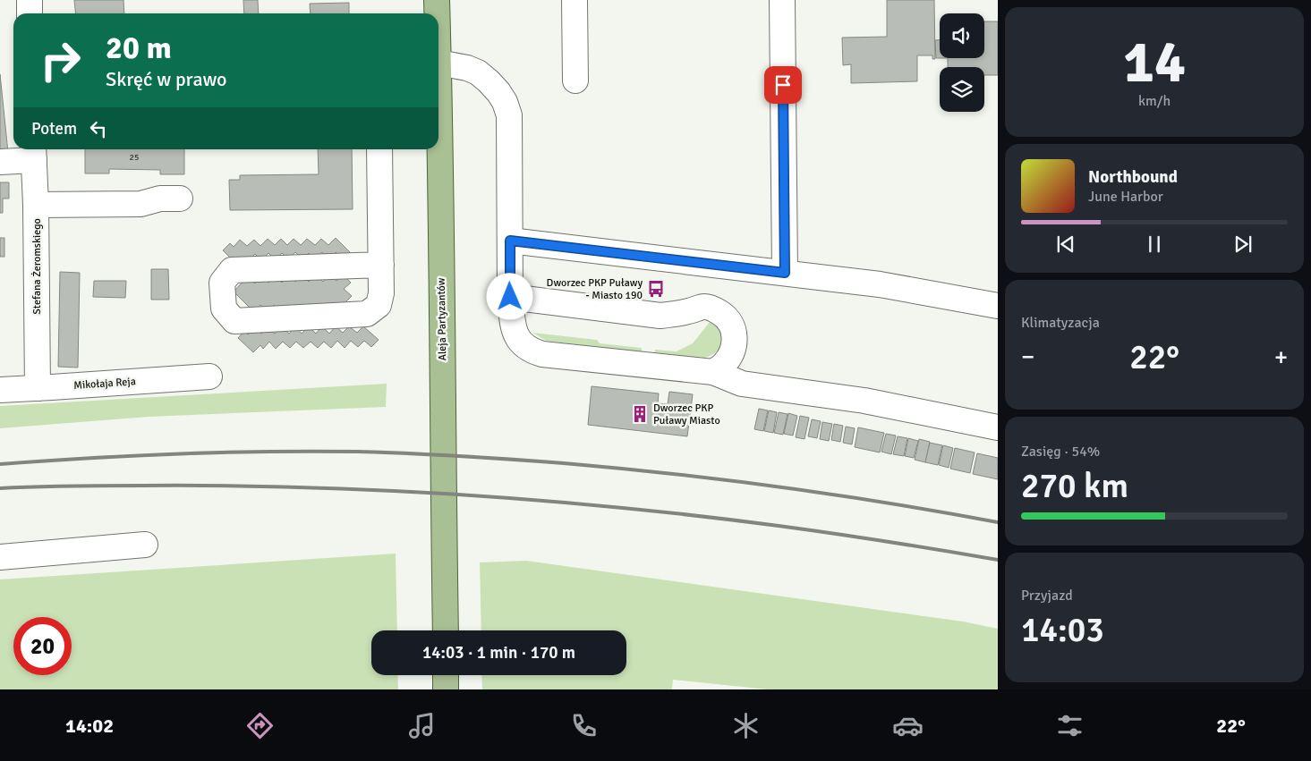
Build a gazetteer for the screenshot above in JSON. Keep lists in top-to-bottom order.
{
  "streets": {
    "main road": ["Aleja Partyzantów"],
    "street": ["Stefana Żeromskiego", "Mikołaja Reja"]
  },
  "crossings": [
    ["Stefana Żeromskiego", "Mikołaja Reja"]
  ],
  "places": {
    "bus stop": ["Dworzec PKP Puławy - Miasto 190"],
    "building": ["Dworzec PKP Puławy Miasto"]
  },
  "house_numbers": ["25"],
  "page": {
    "tile": [
      ["14", "km/h"],
      "Klimatyzacja",
      ["Zasięg · 54%", "270 km"],
      ["Przyjazd", "14:03"]
    ],
    "turn": ["20 m", "Skręć w prawo"],
    "then": "Potem",
    "song": ["Northbound", "June Harbor"],
    "heat": ["−", "22°", "+"],
    "limit": "20",
    "trip": "14:03 · 1 min · 170 m",
    "tabs": ["14:02", "22°"]
  }
}
